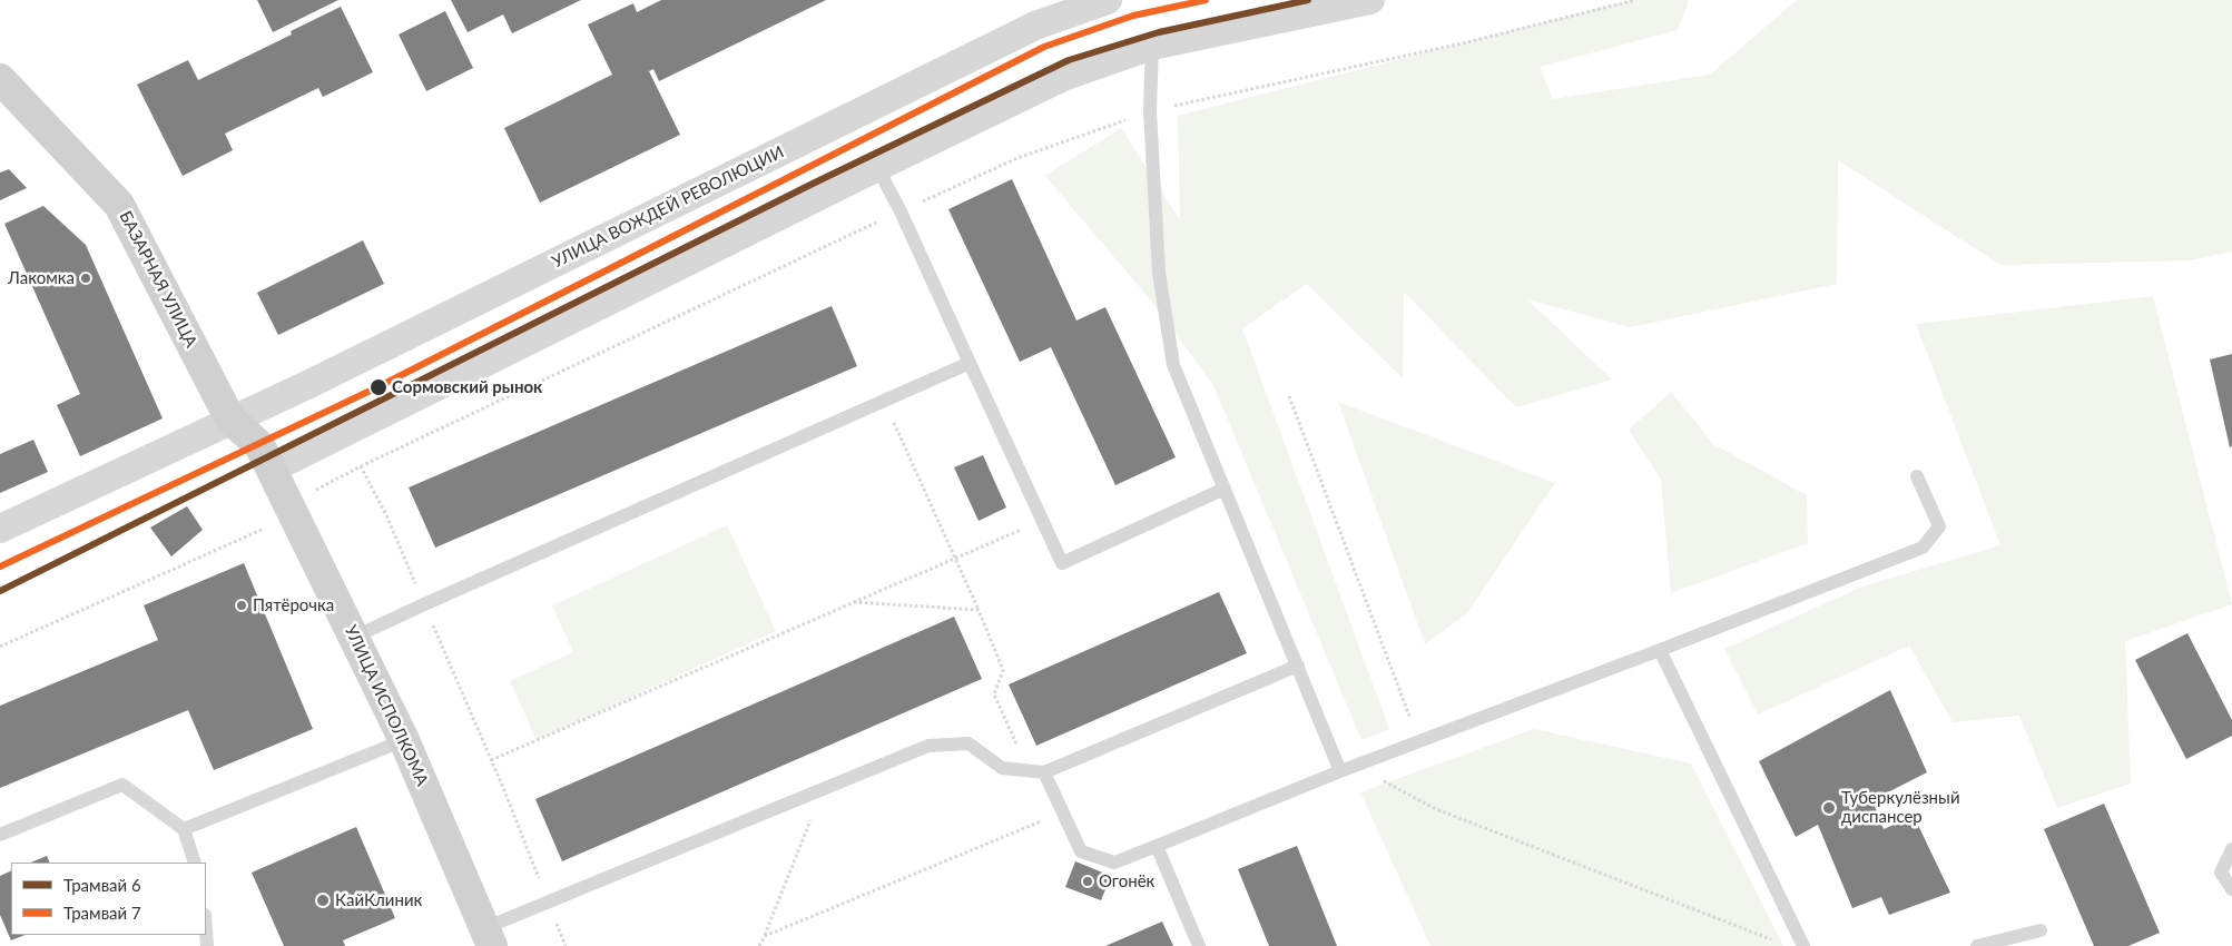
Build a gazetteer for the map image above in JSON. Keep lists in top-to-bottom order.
{
  "streets": {
    "street": ["УЛИЦА ВОЖДЕЙ РЕВОЛЮЦИИ", "БАЗАРНАЯ УЛИЦА", "УЛИЦА ИСПОЛКОМА"]
  },
  "crossings": [
    ["УЛИЦА ВОЖДЕЙ РЕВОЛЮЦИИ", "БАЗАРНАЯ УЛИЦА"],
    ["УЛИЦА ВОЖДЕЙ РЕВОЛЮЦИИ", "УЛИЦА ИСПОЛКОМА"],
    ["БАЗАРНАЯ УЛИЦА", "УЛИЦА ИСПОЛКОМА"]
  ],
  "places": [
    "Лакомка",
    "Сормовский рынок",
    "Пятёрочка",
    "Туберкулёзный диспансер",
    "Огонёк",
    "КайКлиник"
  ],
  "lines": ["tram line 6", "tram line 7"],
  "legend": ["Трамвай 6", "Трамвай 7"]
}
